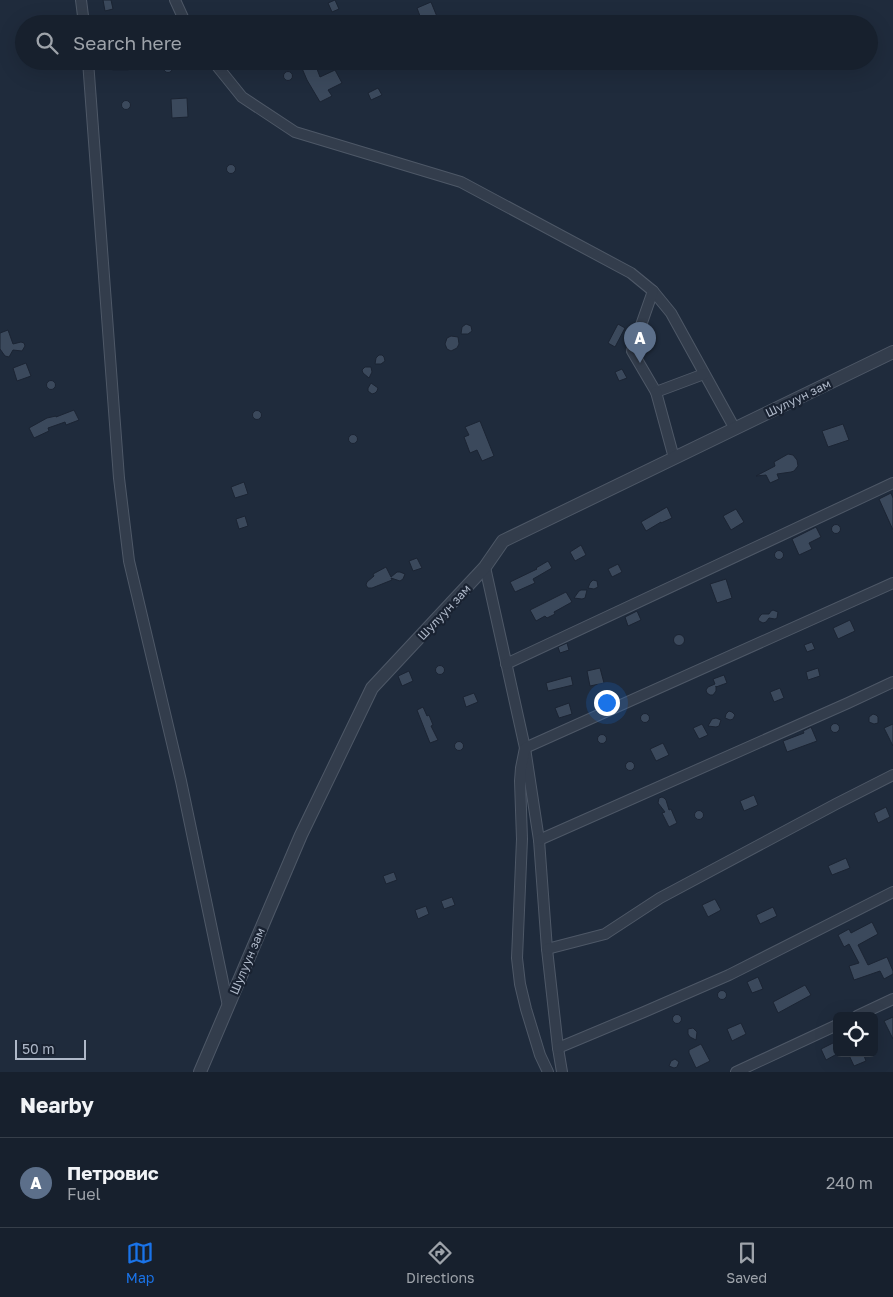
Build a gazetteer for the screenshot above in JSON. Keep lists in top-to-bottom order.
{
  "streets": {
    "street": ["Шулуун зам"]
  },
  "scale_bar": "50 m",
  "page": {
    "search": "Search here",
    "pins": "A",
    "scale": "50 m",
    "heading": "Nearby",
    "list": [
      {
        "mark": "A",
        "name": "Петровис",
        "note": "Fuel",
        "value": "240 m"
      }
    ],
    "nav": ["Map", "Directions", "Saved"]
  }
}
